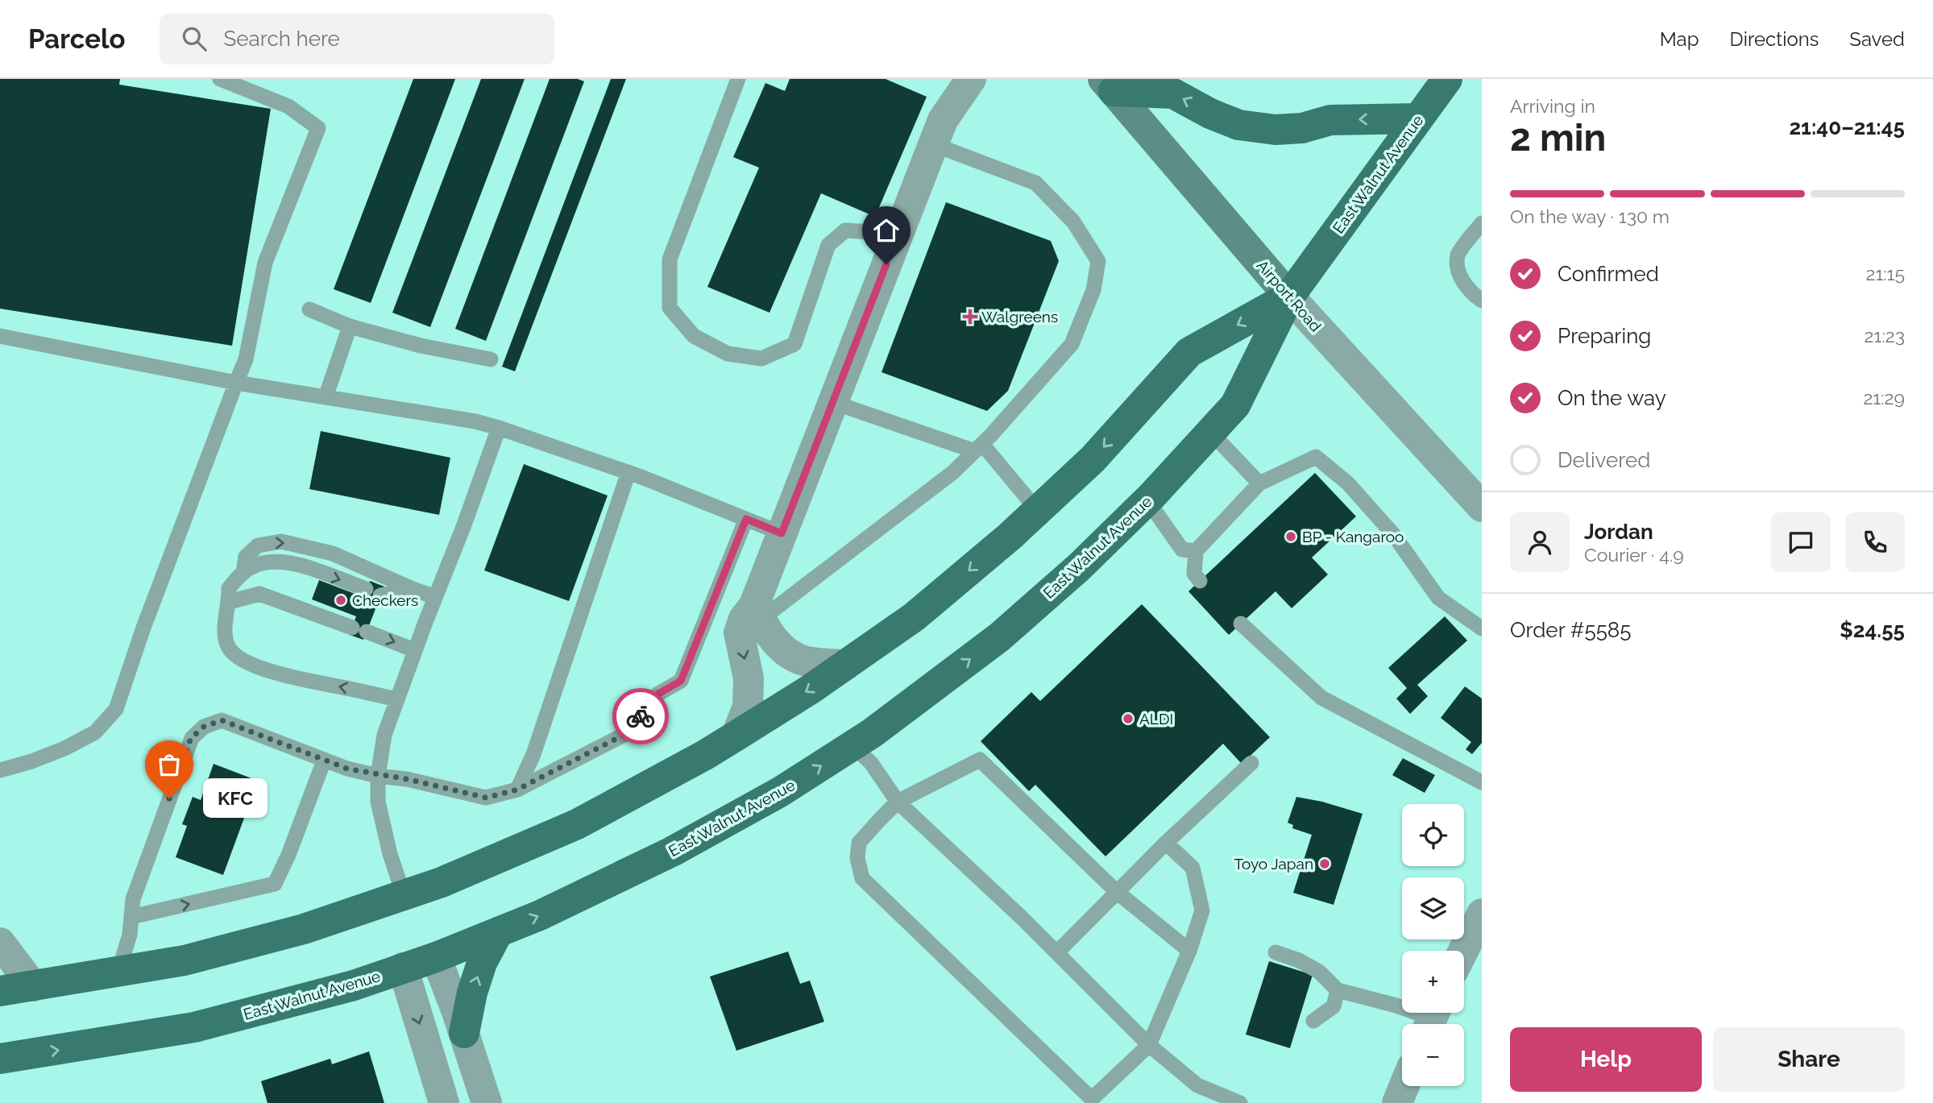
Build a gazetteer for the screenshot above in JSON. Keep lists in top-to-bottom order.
{
  "streets": {
    "main road": ["East Walnut Avenue", "Airport Road"]
  },
  "crossings": [
    ["East Walnut Avenue", "Airport Road"]
  ],
  "places": {
    "health": ["Walgreens"],
    "other": [
      "BP - Kangaroo",
      "Checkers",
      "ALDI",
      "KFC",
      "Toyo Japan"
    ]
  },
  "page": {
    "header": "Parcelo",
    "search": "Search here",
    "nav": ["Map", "Directions", "Saved"],
    "heading": ["2 min", "Arriving in", "21:40–21:45"],
    "panel": [
      "Jordan",
      "Courier · 4.9",
      "Order #5585",
      "$24.55"
    ],
    "bar": "On the way · 130 m",
    "list": [
      ["Confirmed", "21:15"],
      ["Preparing", "21:23"],
      ["On the way", "21:29"],
      "Delivered"
    ],
    "bubble": "KFC",
    "map_buttons": ["+", "−"],
    "buttons": ["Help", "Share"]
  }
}
